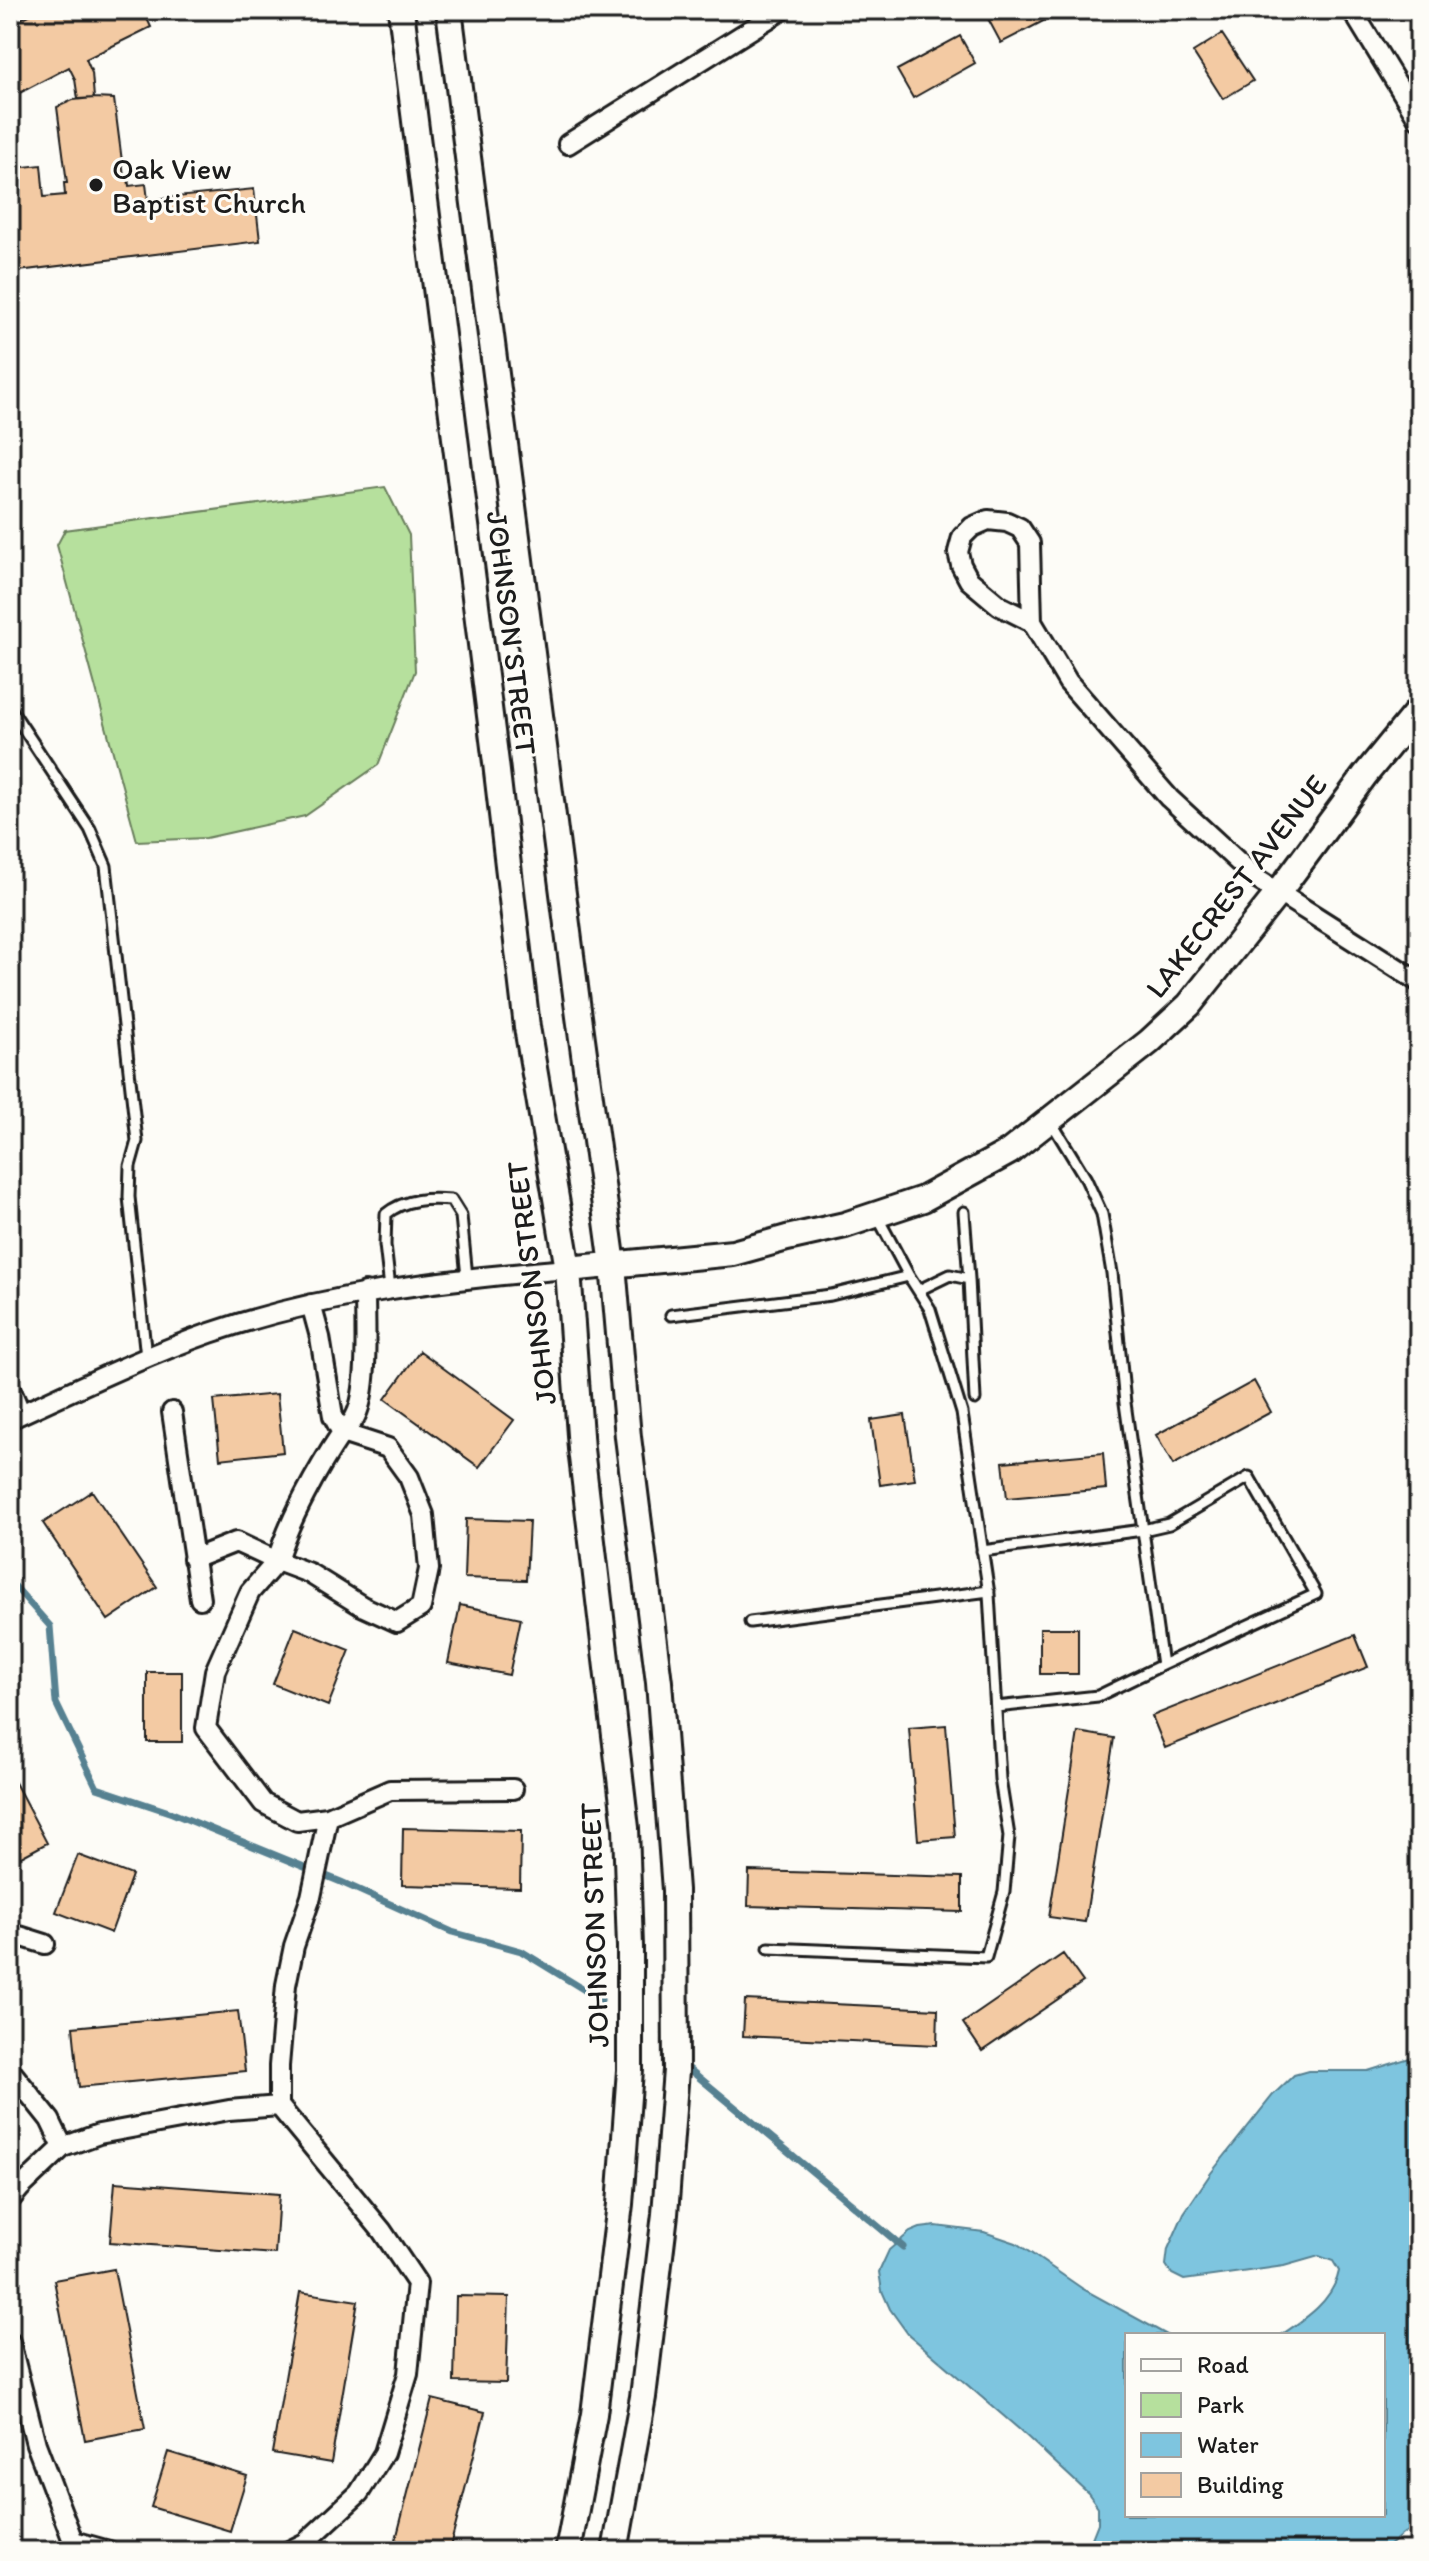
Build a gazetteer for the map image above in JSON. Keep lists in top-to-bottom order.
{
  "streets": {
    "main road": ["JOHNSON STREET", "LAKECREST AVENUE"]
  },
  "crossings": [
    ["JOHNSON STREET", "LAKECREST AVENUE"]
  ],
  "places": ["Oak View Baptist Church"],
  "legend": [
    "Road",
    "Park",
    "Water",
    "Building"
  ]
}
